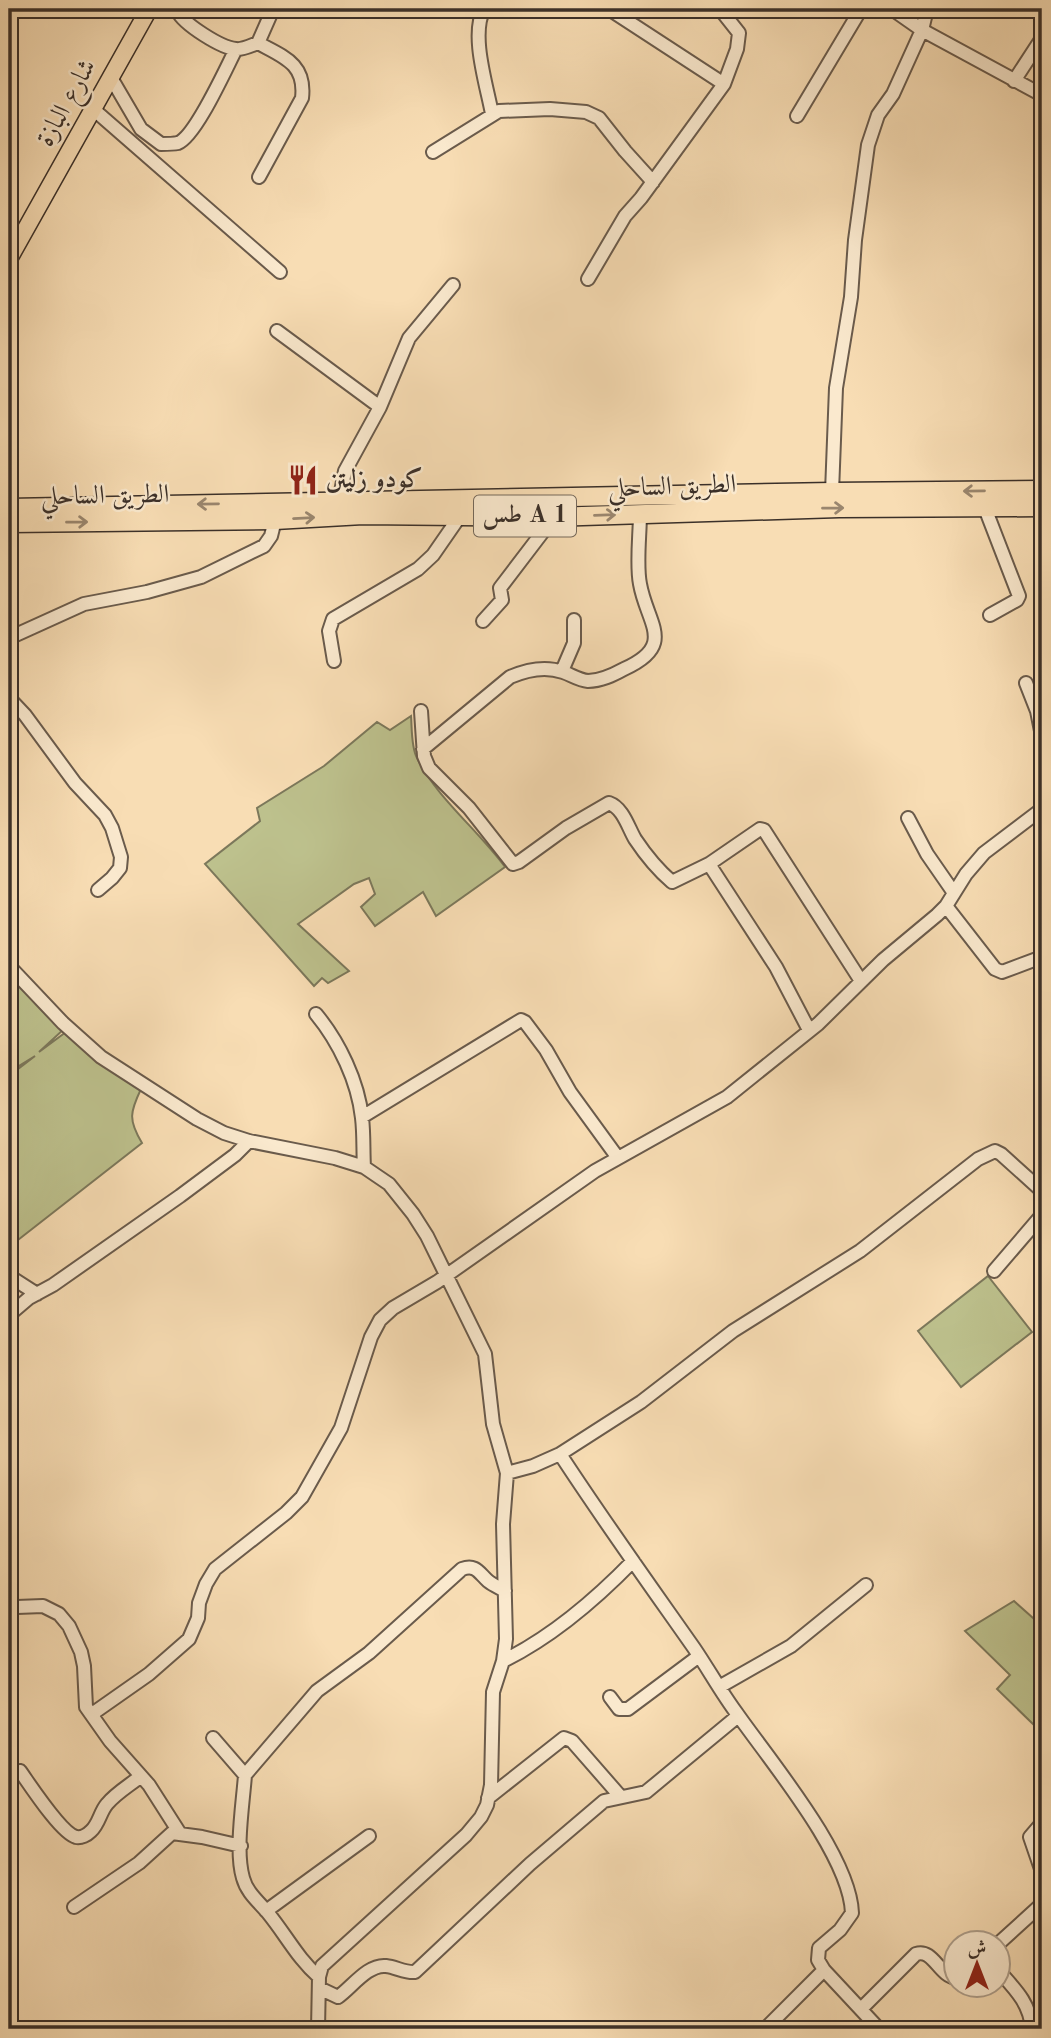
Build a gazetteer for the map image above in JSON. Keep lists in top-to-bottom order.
{
  "streets": {
    "highway": ["الطريق الساحلي", "طس A 1"],
    "main road": ["شارع البازة"]
  },
  "places": {
    "restaurant": ["كودو زليتن"]
  },
  "north": "top"
}
